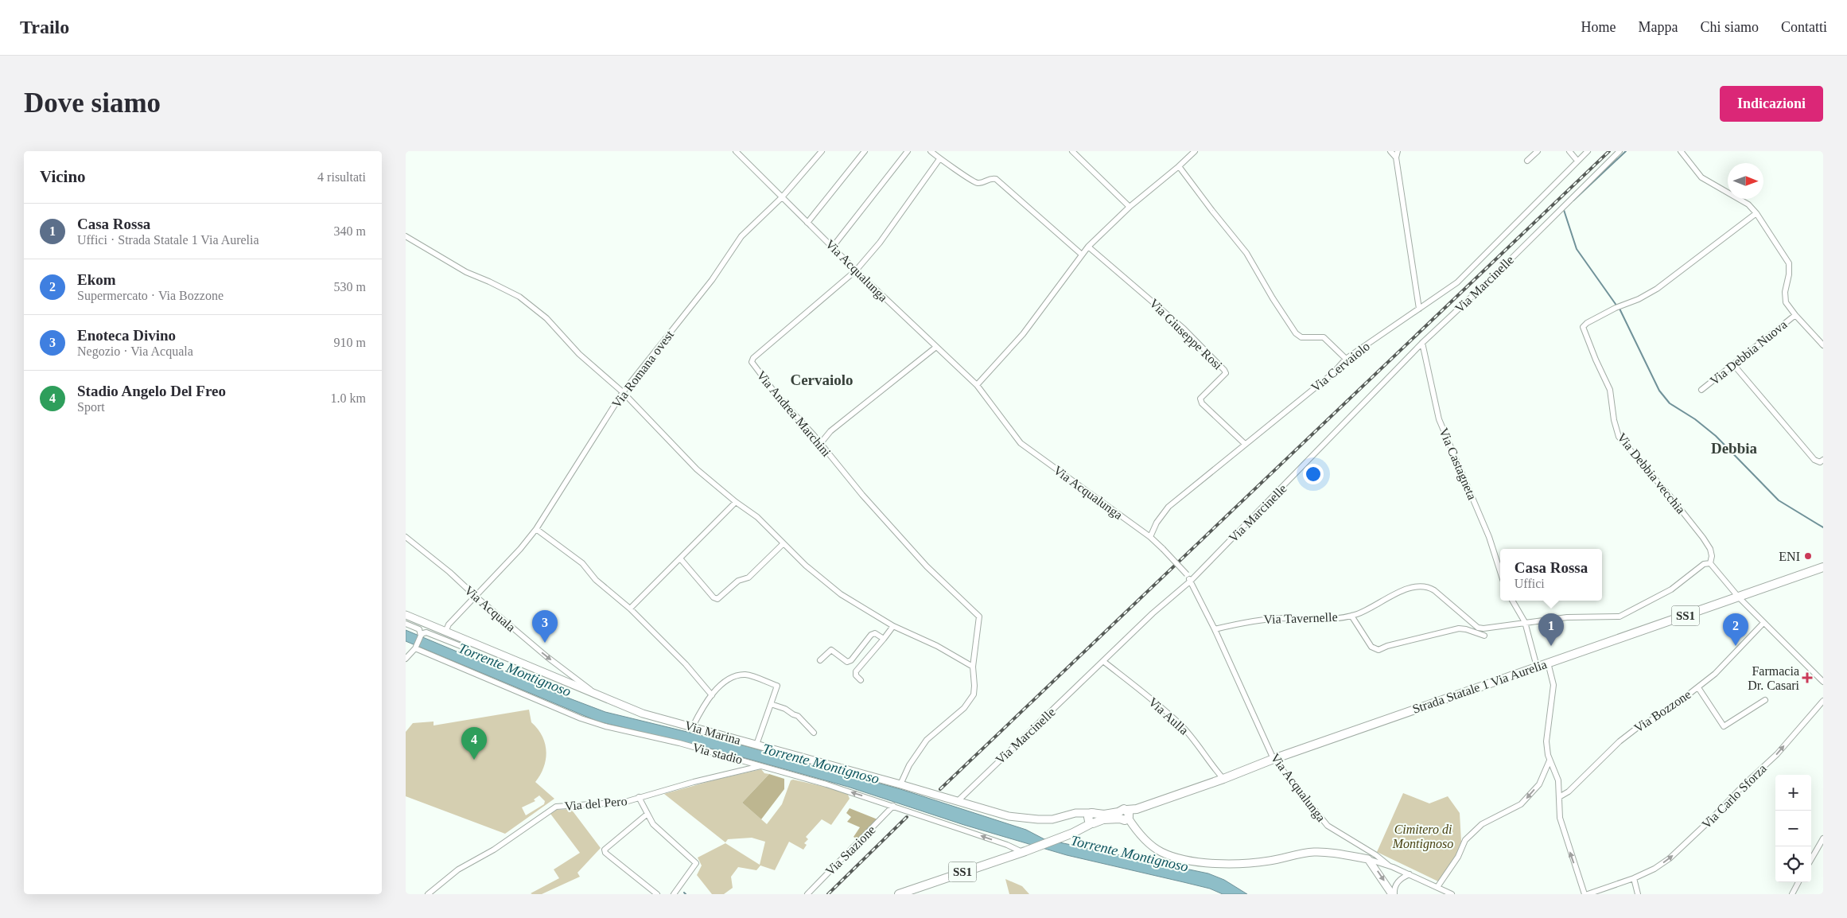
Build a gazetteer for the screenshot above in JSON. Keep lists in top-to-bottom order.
{
  "streets": {
    "main road": ["SS1", "Strada Statale 1 Via Aurelia", "Via Marina"],
    "street": [
      "Via Acqualunga",
      "Via Marcinelle",
      "Via Giuseppe Rosi",
      "Via Debbia Nuova",
      "Via Cervaiolo",
      "Via Romana ovest",
      "Via Andrea Marchini",
      "Via Castagneta",
      "Via Debbia vecchia",
      "Via Acquala",
      "Via Tavernelle",
      "Via Bozzone",
      "Via Aulla",
      "Via stadio",
      "Via Carlo Sforza",
      "Via del Pero",
      "Via Stazione"
    ]
  },
  "crossings": [
    ["Via Acqualunga", "Via Marcinelle"],
    ["Via Acqualunga", "Via Cervaiolo"],
    ["Via Acqualunga", "Via Romana ovest"],
    ["Via Acqualunga", "Via Andrea Marchini"],
    ["Via Acqualunga", "Via Tavernelle"],
    ["Via Acqualunga", "Strada Statale 1 Via Aurelia"],
    ["Via Marcinelle", "Via Castagneta"],
    ["Via Marcinelle", "Via Aulla"],
    ["Via Marcinelle", "Via Marina"],
    ["Via Giuseppe Rosi", "Via Cervaiolo"],
    ["Via Debbia Nuova", "Via Debbia vecchia"],
    ["Via Romana ovest", "Via Acquala"],
    ["Via Romana ovest", "Via Marina"],
    ["Via Debbia vecchia", "Via Tavernelle"],
    ["Via Acquala", "Via Marina"],
    ["SS1", "Via Marina"],
    ["SS1", "Via stadio"],
    ["Strada Statale 1 Via Aurelia", "Via Aulla"],
    ["Via stadio", "Via del Pero"],
    ["Via stadio", "Via Stazione"]
  ],
  "one_way": ["Via Acquala", "Via stadio", "Via Carlo Sforza"],
  "districts": ["Cervaiolo", "Debbia"],
  "water": ["Torrente Montignoso"],
  "parks": ["Cimitero di Montignoso"],
  "places": {
    "other": ["ENI"],
    "health": ["Farmacia Dr. Casari"]
  },
  "north": "right",
  "page": {
    "header": "Trailo",
    "nav": [
      "Home",
      "Mappa",
      "Chi siamo",
      "Contatti"
    ],
    "buttons": "Indicazioni",
    "title": "Dove siamo",
    "heading": ["Vicino", "4 risultati"],
    "list": [
      {
        "mark": "1",
        "name": "Casa Rossa",
        "note": "Uffici · Strada Statale 1 Via Aurelia",
        "value": "340 m"
      },
      {
        "mark": "2",
        "name": "Ekom",
        "note": "Supermercato · Via Bozzone",
        "value": "530 m"
      },
      {
        "mark": "3",
        "name": "Enoteca Divino",
        "note": "Negozio · Via Acquala",
        "value": "910 m"
      },
      {
        "mark": "4",
        "name": "Stadio Angelo Del Freo",
        "note": "Sport",
        "value": "1.0 km"
      }
    ],
    "popup": ["Casa Rossa", "Uffici"],
    "pins": [
      "3",
      "1",
      "2",
      "4"
    ],
    "map_buttons": ["+", "−"]
  }
}
